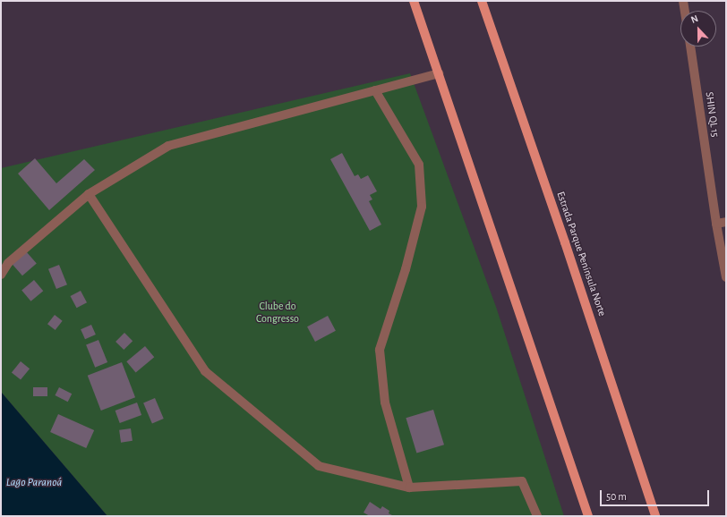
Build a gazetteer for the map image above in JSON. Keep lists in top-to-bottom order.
{
  "streets": {
    "main road": ["Estrada Parque Península Norte"],
    "street": ["SHIN QL 15"]
  },
  "water": ["Lago Paranoá"],
  "parks": ["Clube do Congresso"],
  "scale_bar": "50 m",
  "north": "top"
}
